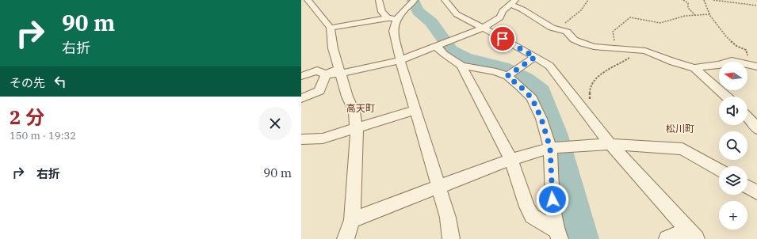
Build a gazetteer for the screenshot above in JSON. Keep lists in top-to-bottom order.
{
  "districts": ["高天町", "松川町"],
  "north": "left",
  "page": {
    "turn": ["90 m", "右折"],
    "map_buttons": "+",
    "then": "その先",
    "heading": ["2 分", "150 m · 19:32"],
    "list": [
      {
        "name": "右折",
        "value": "90 m"
      }
    ]
  }
}
